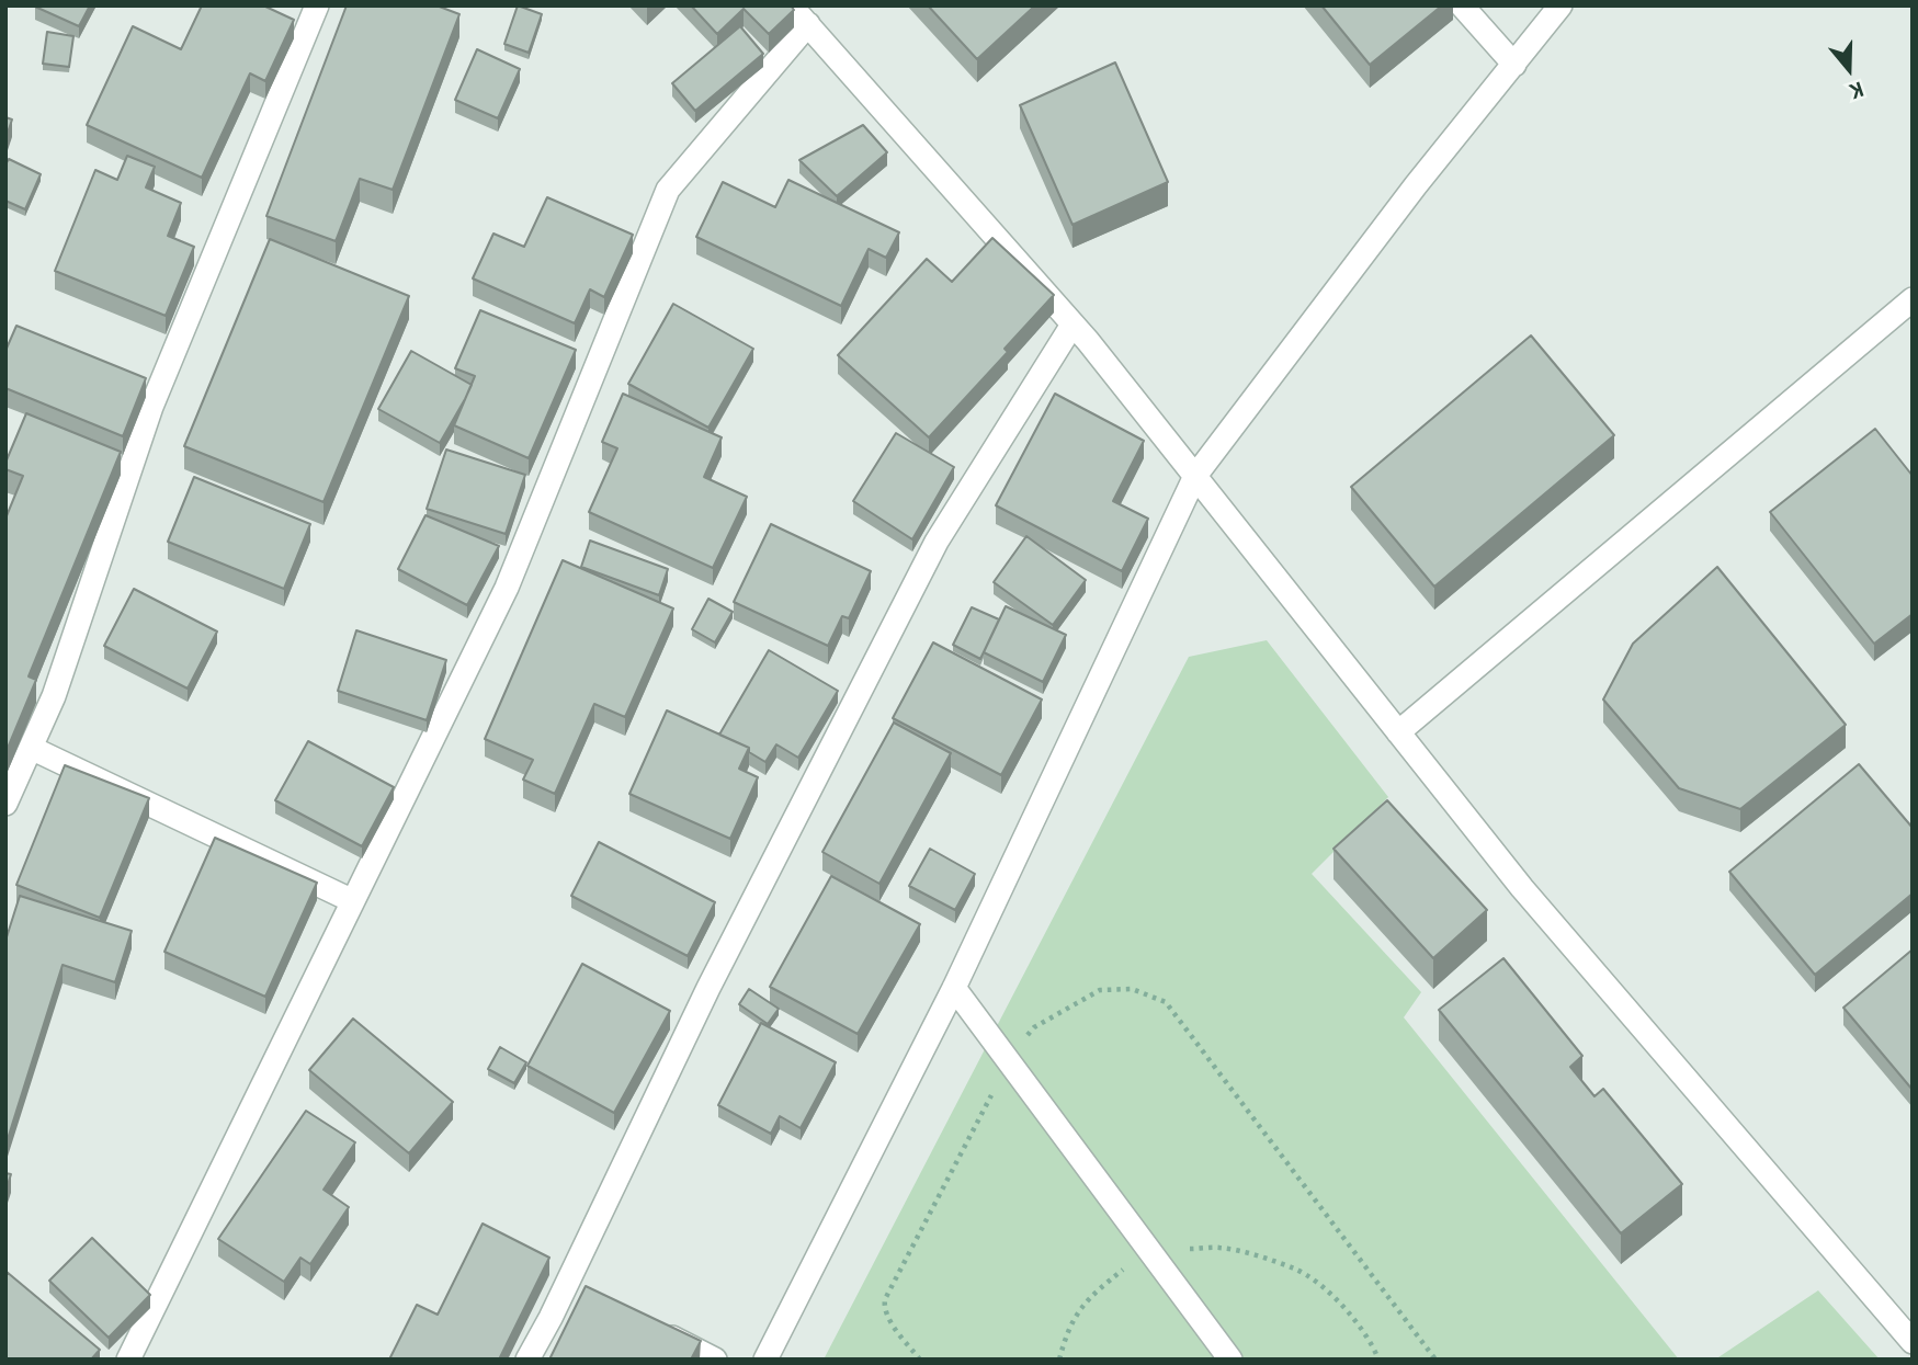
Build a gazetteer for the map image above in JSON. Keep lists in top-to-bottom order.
{
  "north": "bottom"
}
